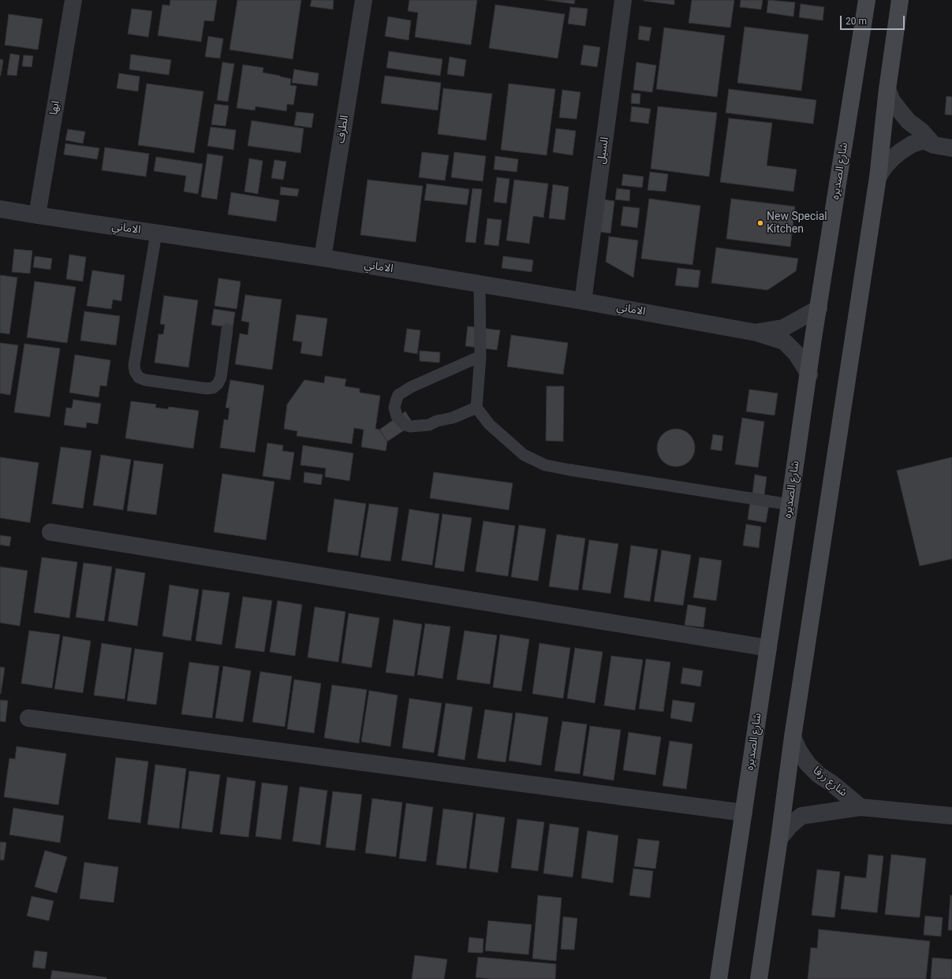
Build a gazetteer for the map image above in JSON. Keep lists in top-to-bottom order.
{
  "streets": {
    "main road": ["شارع الصديره"],
    "street": [
      "ابها",
      "الطرف",
      "السيل",
      "الاماني",
      "شارع زرقا"
    ]
  },
  "crossings": [
    ["ابها", "الاماني"],
    ["الطرف", "الاماني"],
    ["السيل", "الاماني"],
    ["شارع الصديره", "الاماني"]
  ],
  "places": ["New Special Kitchen"],
  "scale_bar": "20 m"
}
